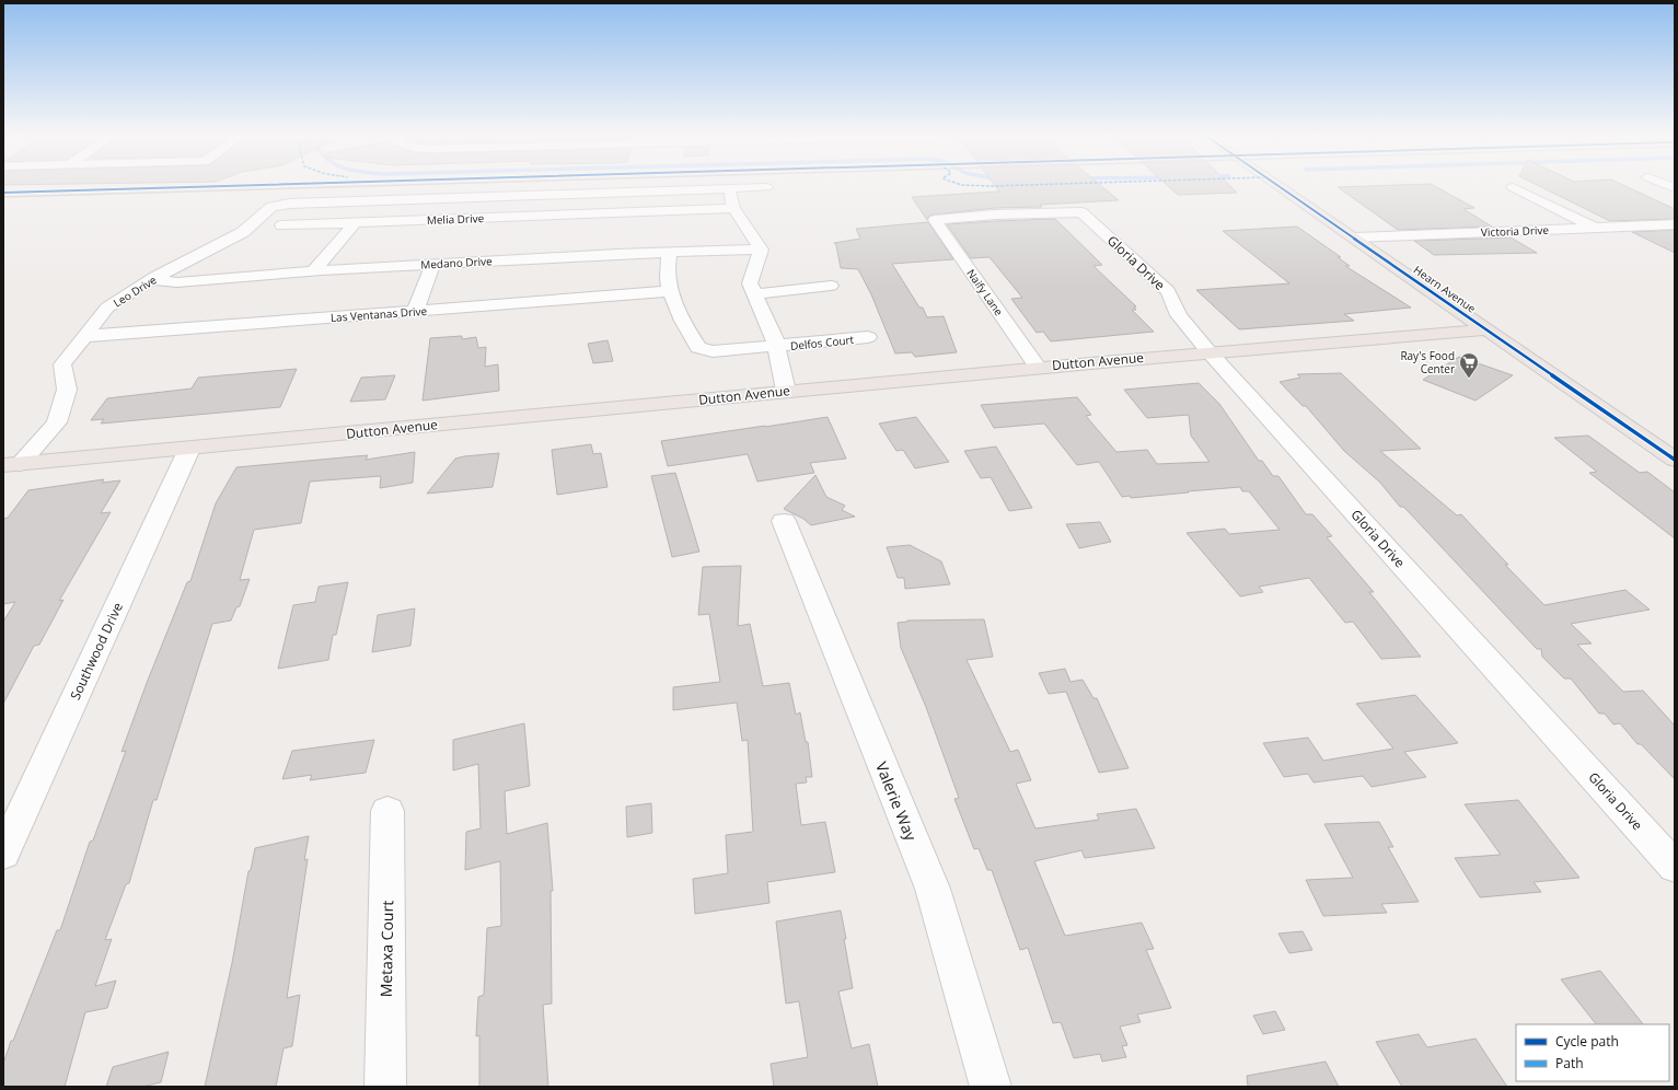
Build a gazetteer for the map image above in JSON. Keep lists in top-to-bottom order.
{
  "streets": {
    "main road": ["Hearn Avenue", "Dutton Avenue"],
    "street": [
      "Melia Drive",
      "Victoria Drive",
      "Medano Drive",
      "Gloria Drive",
      "Leo Drive",
      "Naify Lane",
      "Las Ventanas Drive",
      "Delfos Court",
      "Southwood Drive",
      "Valerie Way",
      "Metaxa Court"
    ]
  },
  "crossings": [
    ["Victoria Drive", "Hearn Avenue"],
    ["Medano Drive", "Leo Drive"],
    ["Gloria Drive", "Naify Lane"],
    ["Gloria Drive", "Dutton Avenue"],
    ["Hearn Avenue", "Dutton Avenue"],
    ["Leo Drive", "Las Ventanas Drive"],
    ["Leo Drive", "Dutton Avenue"],
    ["Naify Lane", "Dutton Avenue"],
    ["Las Ventanas Drive", "Delfos Court"],
    ["Dutton Avenue", "Southwood Drive"]
  ],
  "places": {
    "supermarket": ["Ray's Food Center"]
  },
  "legend": ["Cycle path", "Path"]
}
